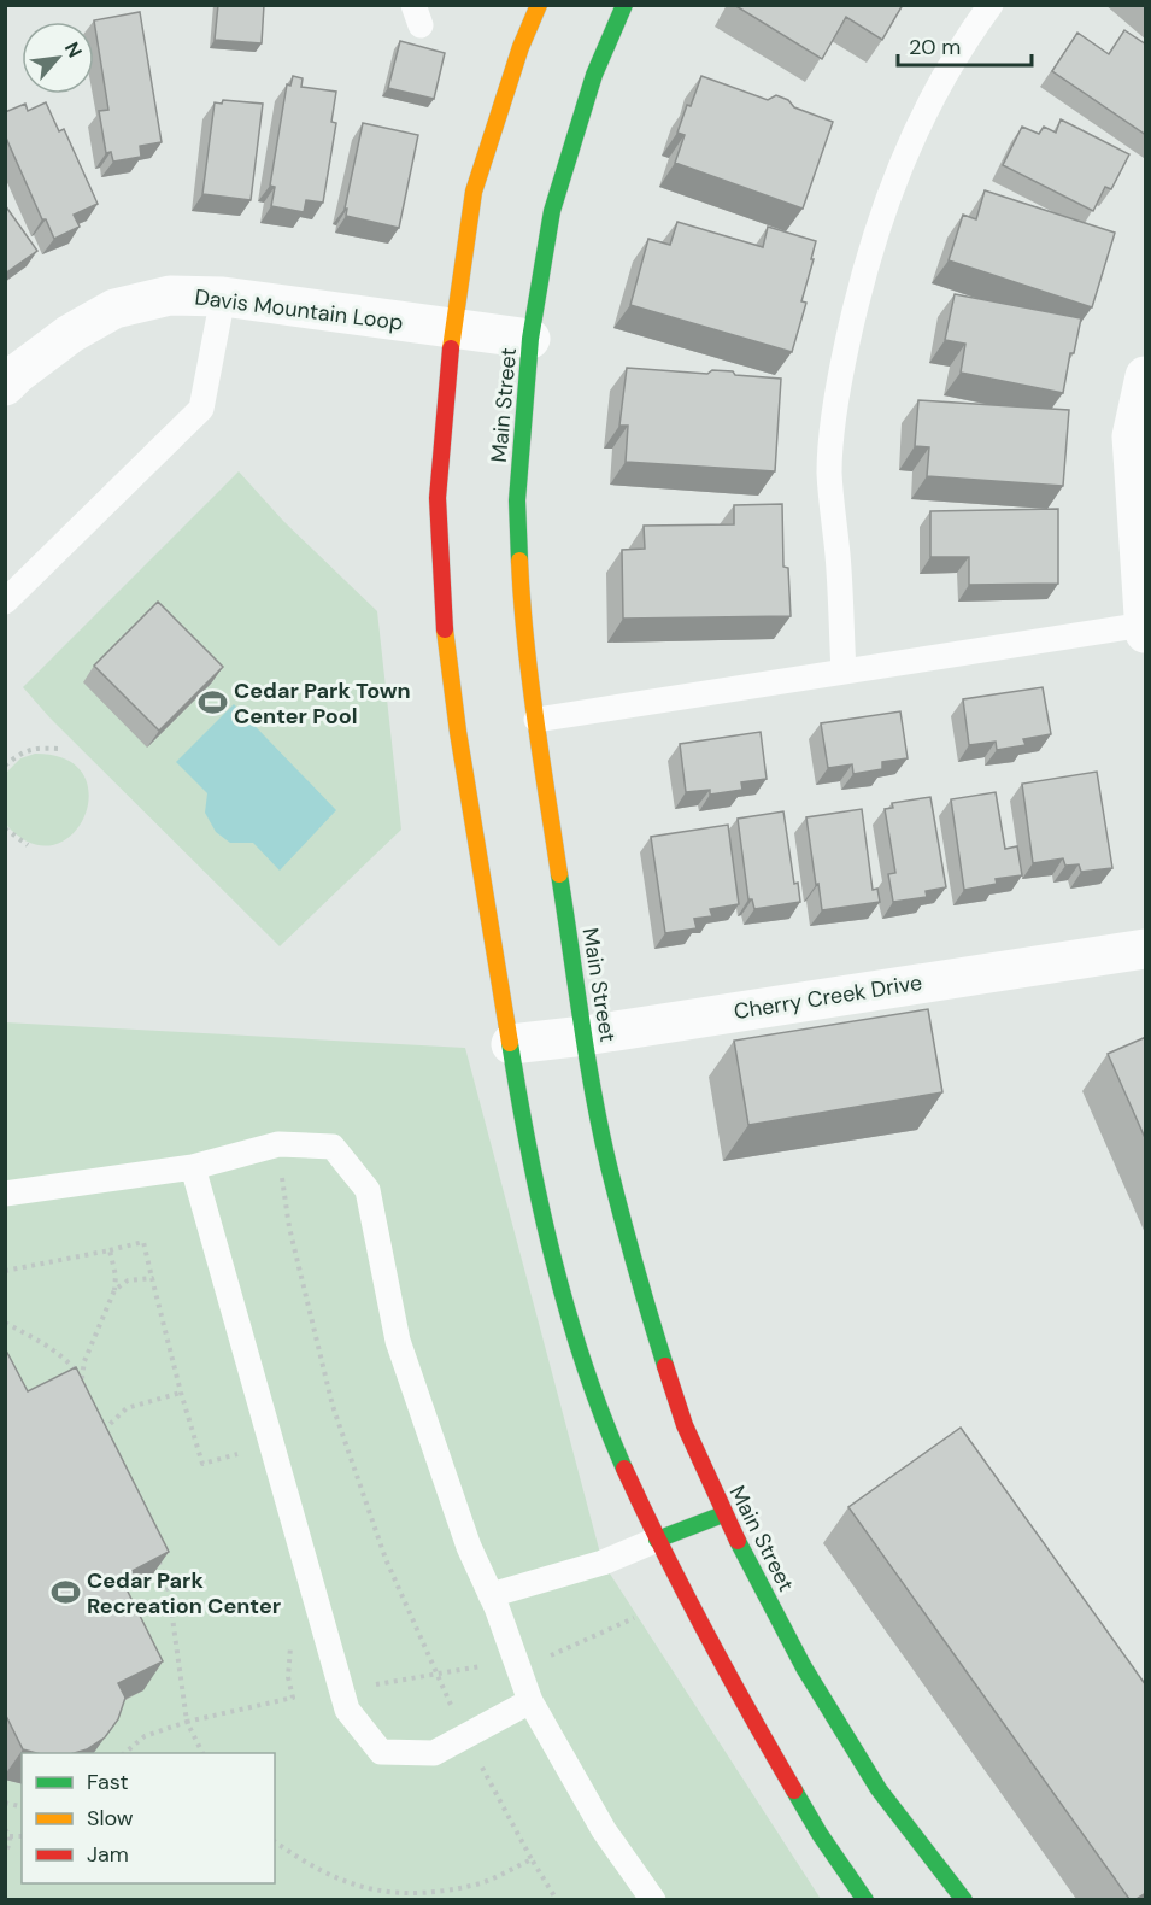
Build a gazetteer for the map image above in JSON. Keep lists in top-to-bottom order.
{
  "streets": {
    "street": ["Davis Mountain Loop", "Main Street", "Cherry Creek Drive"]
  },
  "crossings": [
    ["Davis Mountain Loop", "Main Street"],
    ["Main Street", "Cherry Creek Drive"]
  ],
  "places": {
    "sports": ["Cedar Park Town Center Pool", "Cedar Park Recreation Center"]
  },
  "legend": ["Fast", "Slow", "Jam"],
  "scale_bar": "20 m",
  "north": "top right"
}
